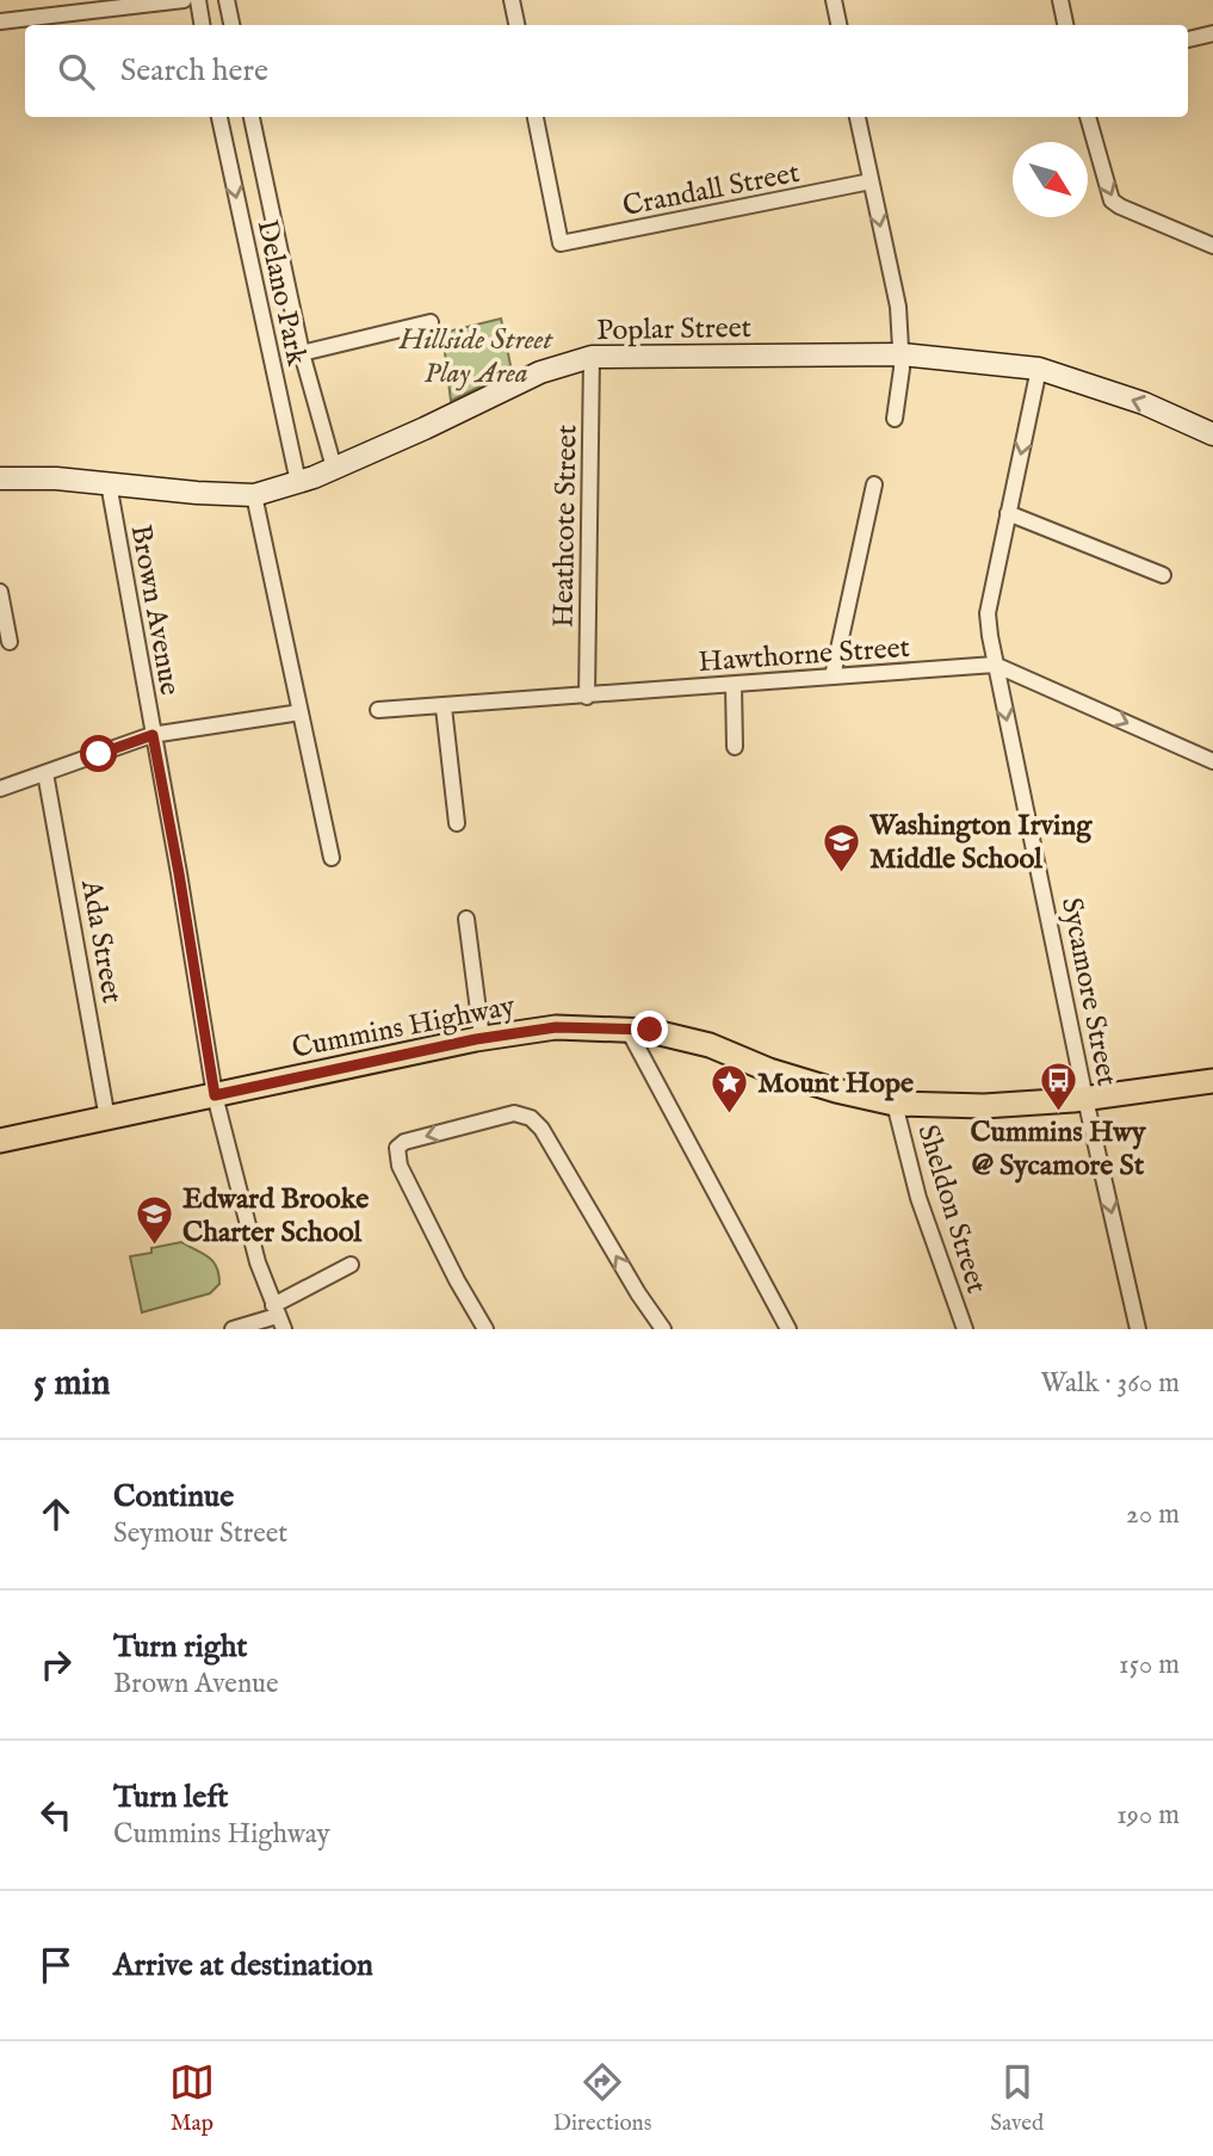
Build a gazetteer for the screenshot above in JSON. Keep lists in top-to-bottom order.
{
  "streets": {
    "main road": ["Cummins Highway"],
    "street": [
      "Crandall Street",
      "Delano Park",
      "Poplar Street",
      "Heathcote Street",
      "Brown Avenue",
      "Hawthorne Street",
      "Ada Street",
      "Sycamore Street",
      "Sheldon Street"
    ]
  },
  "crossings": [
    ["Delano Park", "Poplar Street"],
    ["Poplar Street", "Heathcote Street"],
    ["Poplar Street", "Brown Avenue"],
    ["Poplar Street", "Sycamore Street"],
    ["Heathcote Street", "Hawthorne Street"],
    ["Brown Avenue", "Cummins Highway"],
    ["Hawthorne Street", "Sycamore Street"],
    ["Ada Street", "Cummins Highway"],
    ["Sycamore Street", "Cummins Highway"],
    ["Cummins Highway", "Sheldon Street"]
  ],
  "one_way": ["Sycamore Street"],
  "parks": ["Hillside Street Play Area"],
  "places": {
    "school or university": ["Washington Irving Middle School", "Edward Brooke Charter School"],
    "bus stop": ["Cummins Hwy @ Sycamore St"],
    "place": ["Mount Hope"]
  },
  "north": "bottom right",
  "page": {
    "search": "Search here",
    "heading": ["5 min", "Walk · 360 m"],
    "list": [
      ["Continue", "Seymour Street", "20 m"],
      ["Turn right", "Brown Avenue", "150 m"],
      ["Turn left", "Cummins Highway", "190 m"],
      "Arrive at destination"
    ],
    "nav": ["Map", "Directions", "Saved"]
  }
}
